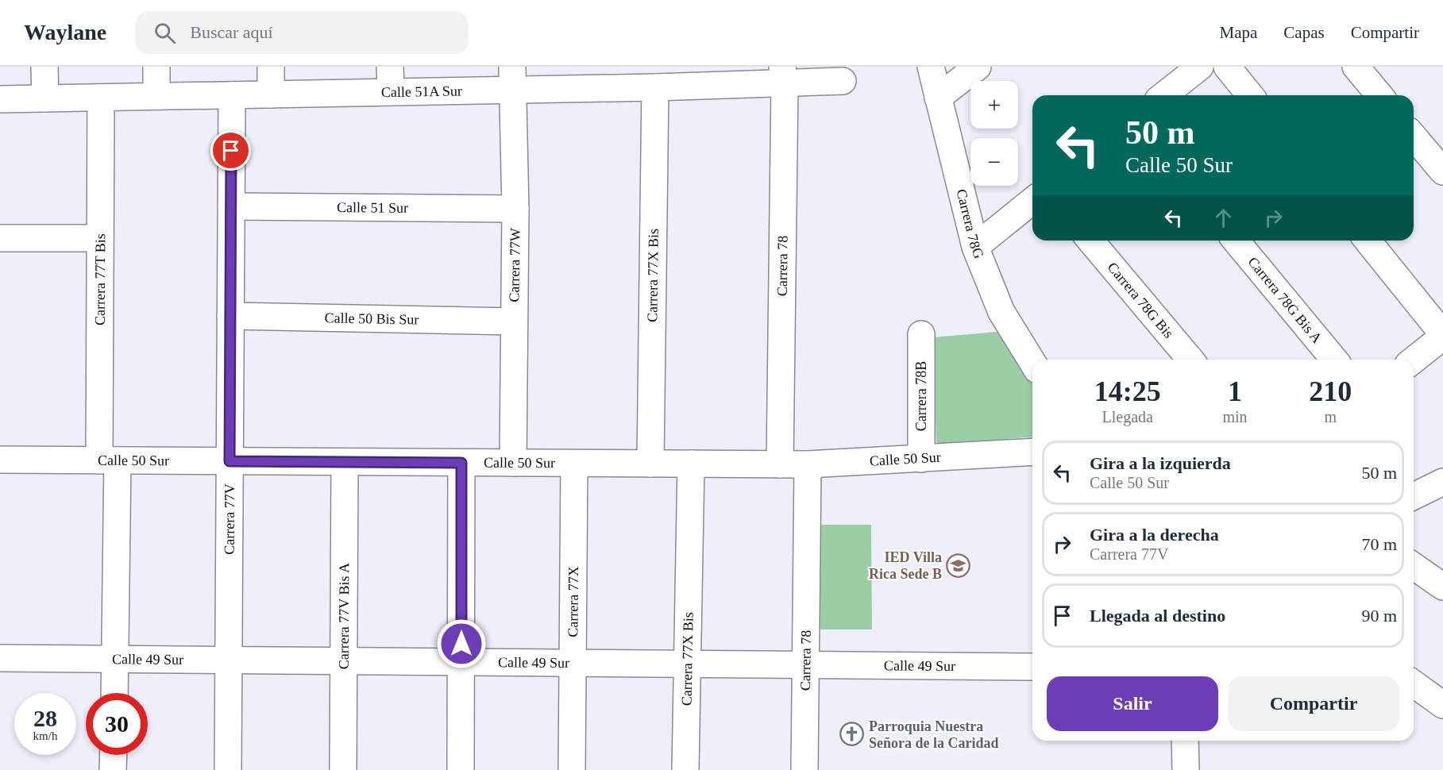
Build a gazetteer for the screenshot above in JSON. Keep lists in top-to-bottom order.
{
  "streets": {
    "street": [
      "Calle 51A Sur",
      "Calle 51 Sur",
      "Carrera 78G",
      "Carrera 77W",
      "Carrera 78",
      "Carrera 77X Bis",
      "Carrera 77T Bis",
      "Carrera 78G Bis",
      "Carrera 78G Bis A",
      "Calle 50 Bis Sur",
      "Carrera 78B",
      "Calle 50 Sur",
      "Carrera 77V",
      "Carrera 77X",
      "Carrera 77V Bis A",
      "Calle 49 Sur"
    ]
  },
  "crossings": [
    ["Calle 51A Sur", "Carrera 77W"],
    ["Calle 51A Sur", "Carrera 78"],
    ["Calle 51A Sur", "Carrera 77X Bis"],
    ["Calle 51A Sur", "Carrera 77T Bis"],
    ["Calle 51A Sur", "Carrera 77V"],
    ["Calle 51 Sur", "Carrera 77W"],
    ["Calle 51 Sur", "Carrera 77V"],
    ["Carrera 77W", "Calle 50 Bis Sur"],
    ["Carrera 77W", "Calle 50 Sur"],
    ["Carrera 78", "Calle 50 Sur"],
    ["Carrera 78", "Calle 49 Sur"],
    ["Carrera 77X Bis", "Calle 50 Sur"],
    ["Carrera 77X Bis", "Calle 49 Sur"],
    ["Carrera 77T Bis", "Calle 50 Sur"],
    ["Carrera 77T Bis", "Calle 49 Sur"],
    ["Calle 50 Bis Sur", "Carrera 77V"],
    ["Carrera 78B", "Calle 50 Sur"],
    ["Calle 50 Sur", "Carrera 77V"],
    ["Calle 50 Sur", "Carrera 77X"],
    ["Calle 50 Sur", "Carrera 77V Bis A"],
    ["Carrera 77V", "Calle 49 Sur"],
    ["Carrera 77X", "Calle 49 Sur"],
    ["Carrera 77V Bis A", "Calle 49 Sur"]
  ],
  "places": {
    "school or university": ["IED Villa Rica Sede B"],
    "church": ["Parroquia Nuestra Señora de la Caridad"]
  },
  "page": {
    "header": "Waylane",
    "search": "Buscar aquí",
    "nav": ["Mapa", "Capas", "Compartir"],
    "map_buttons": ["+", "−"],
    "turn": ["50 m", "Calle 50 Sur"],
    "eta": [
      "14:25",
      "Llegada",
      "1",
      "min",
      "210",
      "m"
    ],
    "list": [
      {
        "name": "Gira a la izquierda",
        "note": "Calle 50 Sur",
        "value": "50 m"
      },
      {
        "name": "Gira a la derecha",
        "note": "Carrera 77V",
        "value": "70 m"
      },
      {
        "name": "Llegada al destino",
        "value": "90 m"
      }
    ],
    "buttons": ["Salir", "Compartir"],
    "speed": "28 km/h",
    "limit": "30"
  }
}
